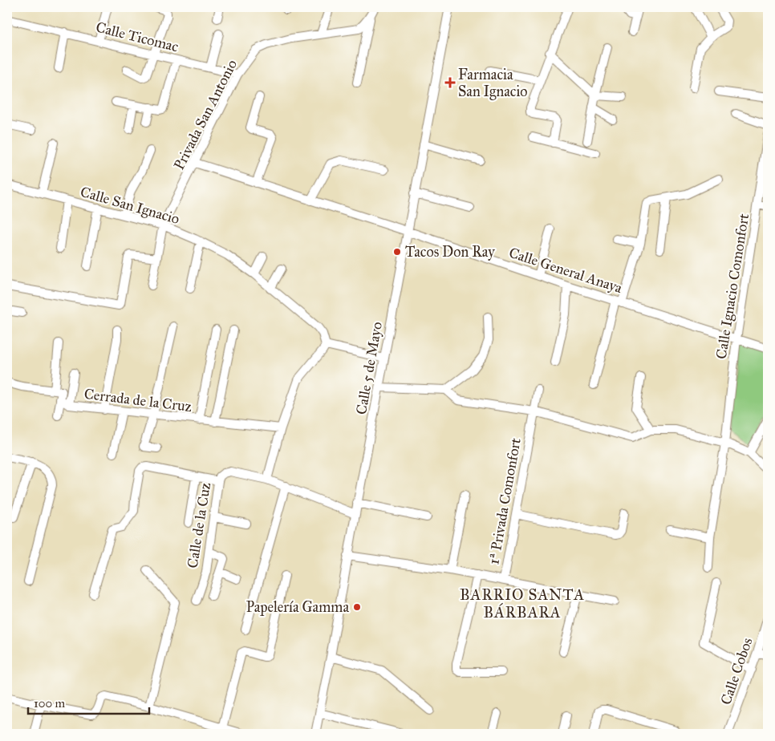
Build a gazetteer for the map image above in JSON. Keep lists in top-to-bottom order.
{
  "streets": {
    "street": [
      "Calle Ticomac",
      "Privada San Antonio",
      "Calle San Ignacio",
      "Calle General Anaya",
      "Calle Ignacio Comonfort",
      "Calle 5 de Mayo",
      "Cerrada de la Cruz",
      "1ª Privada Comonfort",
      "Calle de la Cuz",
      "Calle Cobos"
    ]
  },
  "crossings": [
    ["Calle Ticomac", "Privada San Antonio"],
    ["Privada San Antonio", "Calle San Ignacio"],
    ["Privada San Antonio", "Calle General Anaya"],
    ["Calle General Anaya", "Calle Ignacio Comonfort"],
    ["Calle General Anaya", "Calle 5 de Mayo"],
    ["Calle 5 de Mayo", "1ª Privada Comonfort"],
    ["Calle 5 de Mayo", "Calle de la Cuz"]
  ],
  "districts": ["BARRIO SANTA BÁRBARA"],
  "places": {
    "health": ["Farmacia San Ignacio"],
    "other": ["Tacos Don Ray", "Papelería Gamma"]
  },
  "scale_bar": "100 m"
}
